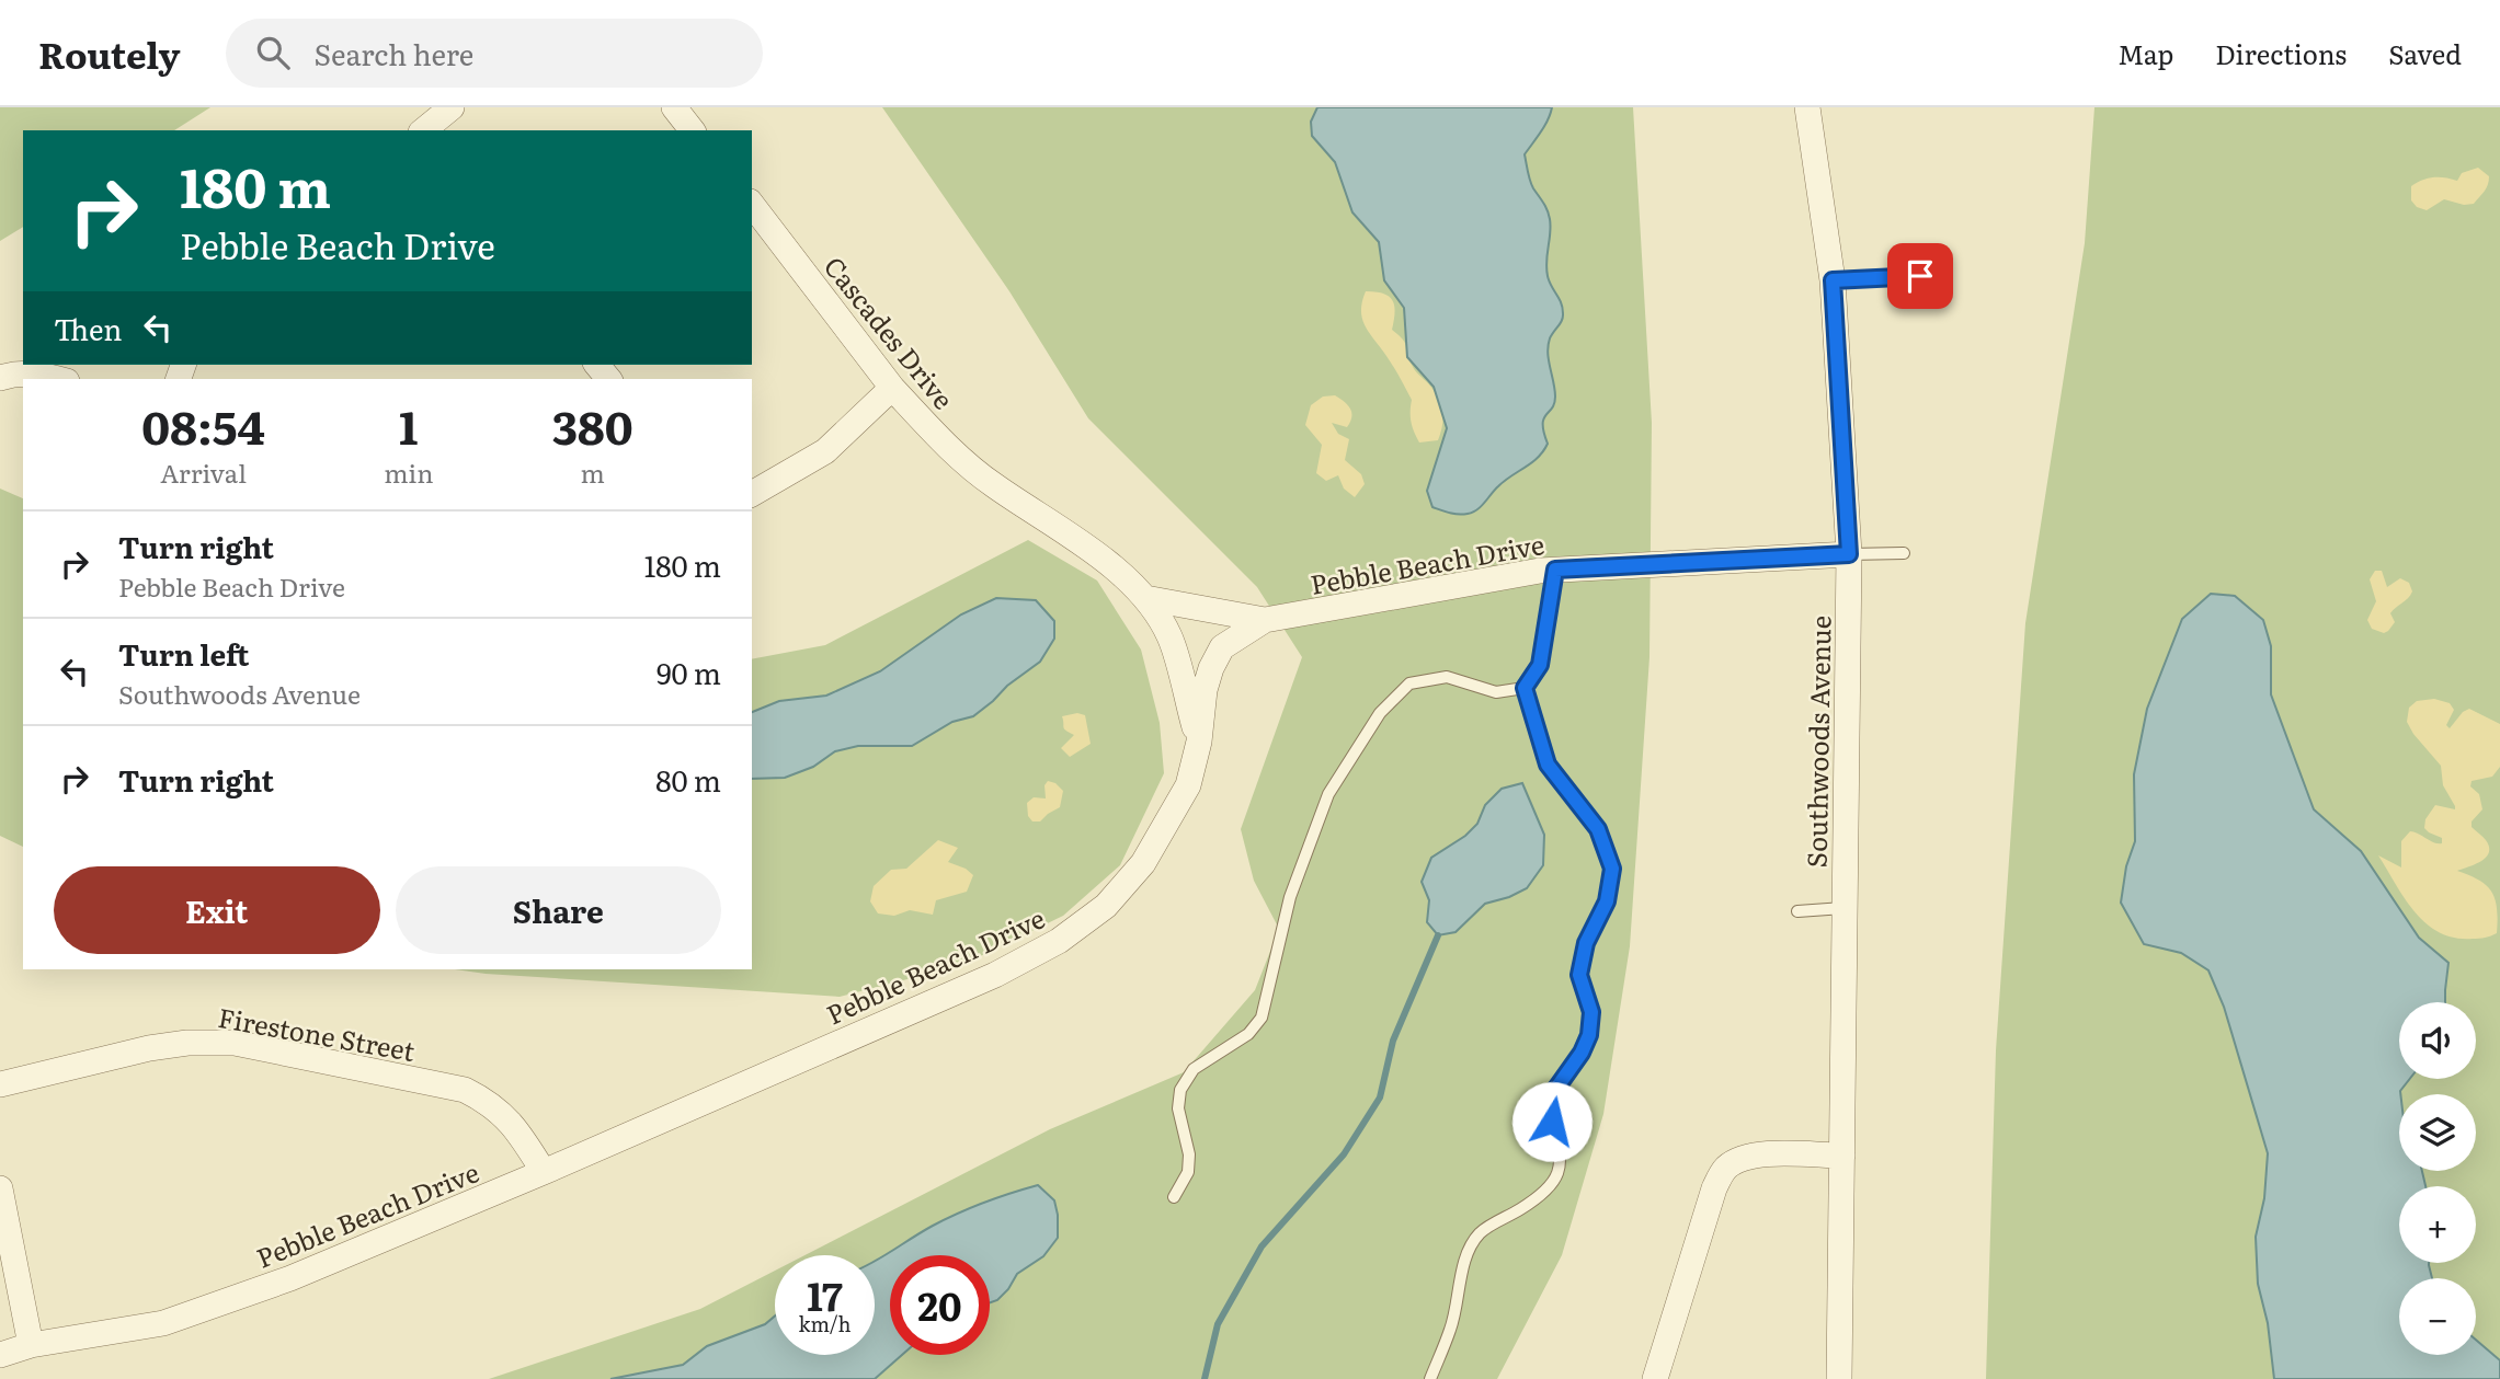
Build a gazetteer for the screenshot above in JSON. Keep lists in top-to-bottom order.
{
  "streets": {
    "street": [
      "Cascades Drive",
      "Pebble Beach Drive",
      "Southwoods Avenue",
      "Firestone Street"
    ]
  },
  "crossings": [
    ["Cascades Drive", "Pebble Beach Drive"],
    ["Pebble Beach Drive", "Southwoods Avenue"],
    ["Pebble Beach Drive", "Firestone Street"]
  ],
  "page": {
    "header": "Routely",
    "search": "Search here",
    "nav": ["Map", "Directions", "Saved"],
    "turn": ["180 m", "Pebble Beach Drive"],
    "then": "Then",
    "eta": [
      "08:54",
      "Arrival",
      "1",
      "min",
      "380",
      "m"
    ],
    "list": [
      {
        "name": "Turn right",
        "note": "Pebble Beach Drive",
        "value": "180 m"
      },
      {
        "name": "Turn left",
        "note": "Southwoods Avenue",
        "value": "90 m"
      },
      {
        "name": "Turn right",
        "value": "80 m"
      }
    ],
    "buttons": ["Exit", "Share"],
    "map_buttons": ["+", "−"],
    "speed": "17 km/h",
    "limit": "20"
  }
}
